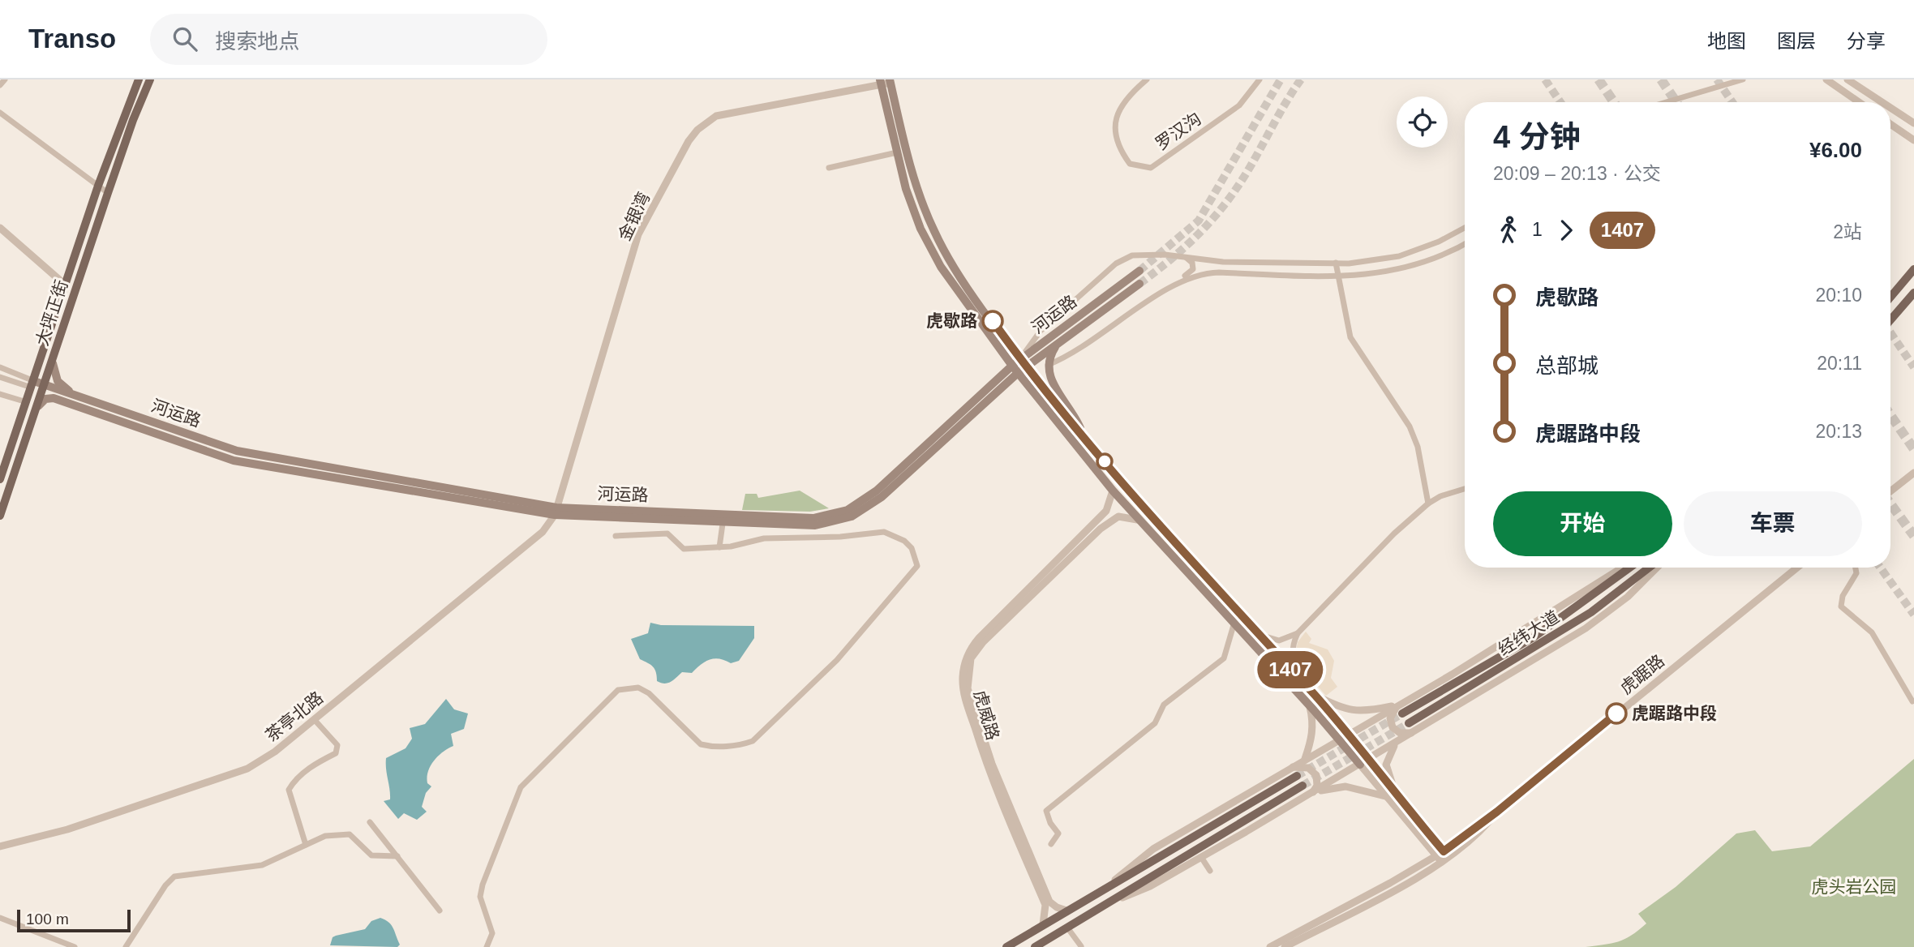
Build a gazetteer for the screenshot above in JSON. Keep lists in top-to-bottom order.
{
  "streets": {
    "main road": ["大坪正街", "河运路", "经纬大道"],
    "street": [
      "罗汉沟",
      "金银湾",
      "虎踞路",
      "虎威路",
      "茶亭北路"
    ]
  },
  "crossings": [
    ["金银湾", "河运路"],
    ["金银湾", "茶亭北路"],
    ["大坪正街", "河运路"],
    ["河运路", "茶亭北路"]
  ],
  "parks": ["虎头岩公园"],
  "places": ["虎歇路", "虎踞路中段"],
  "lines": ["bus line 1407"],
  "scale_bar": "100 m",
  "page": {
    "header": "Transo",
    "search": "搜索地点",
    "nav": ["地图", "图层", "分享"],
    "on_map": "1407",
    "heading": ["4 分钟", "20:09 – 20:13 · 公交", "¥6.00"],
    "legs": ["1", "1407", "2站"],
    "list": [
      {
        "name": "虎歇路",
        "value": "20:10"
      },
      {
        "name": "总部城",
        "value": "20:11"
      },
      {
        "name": "虎踞路中段",
        "value": "20:13"
      }
    ],
    "buttons": ["开始", "车票"],
    "scale": "100 m"
  }
}
